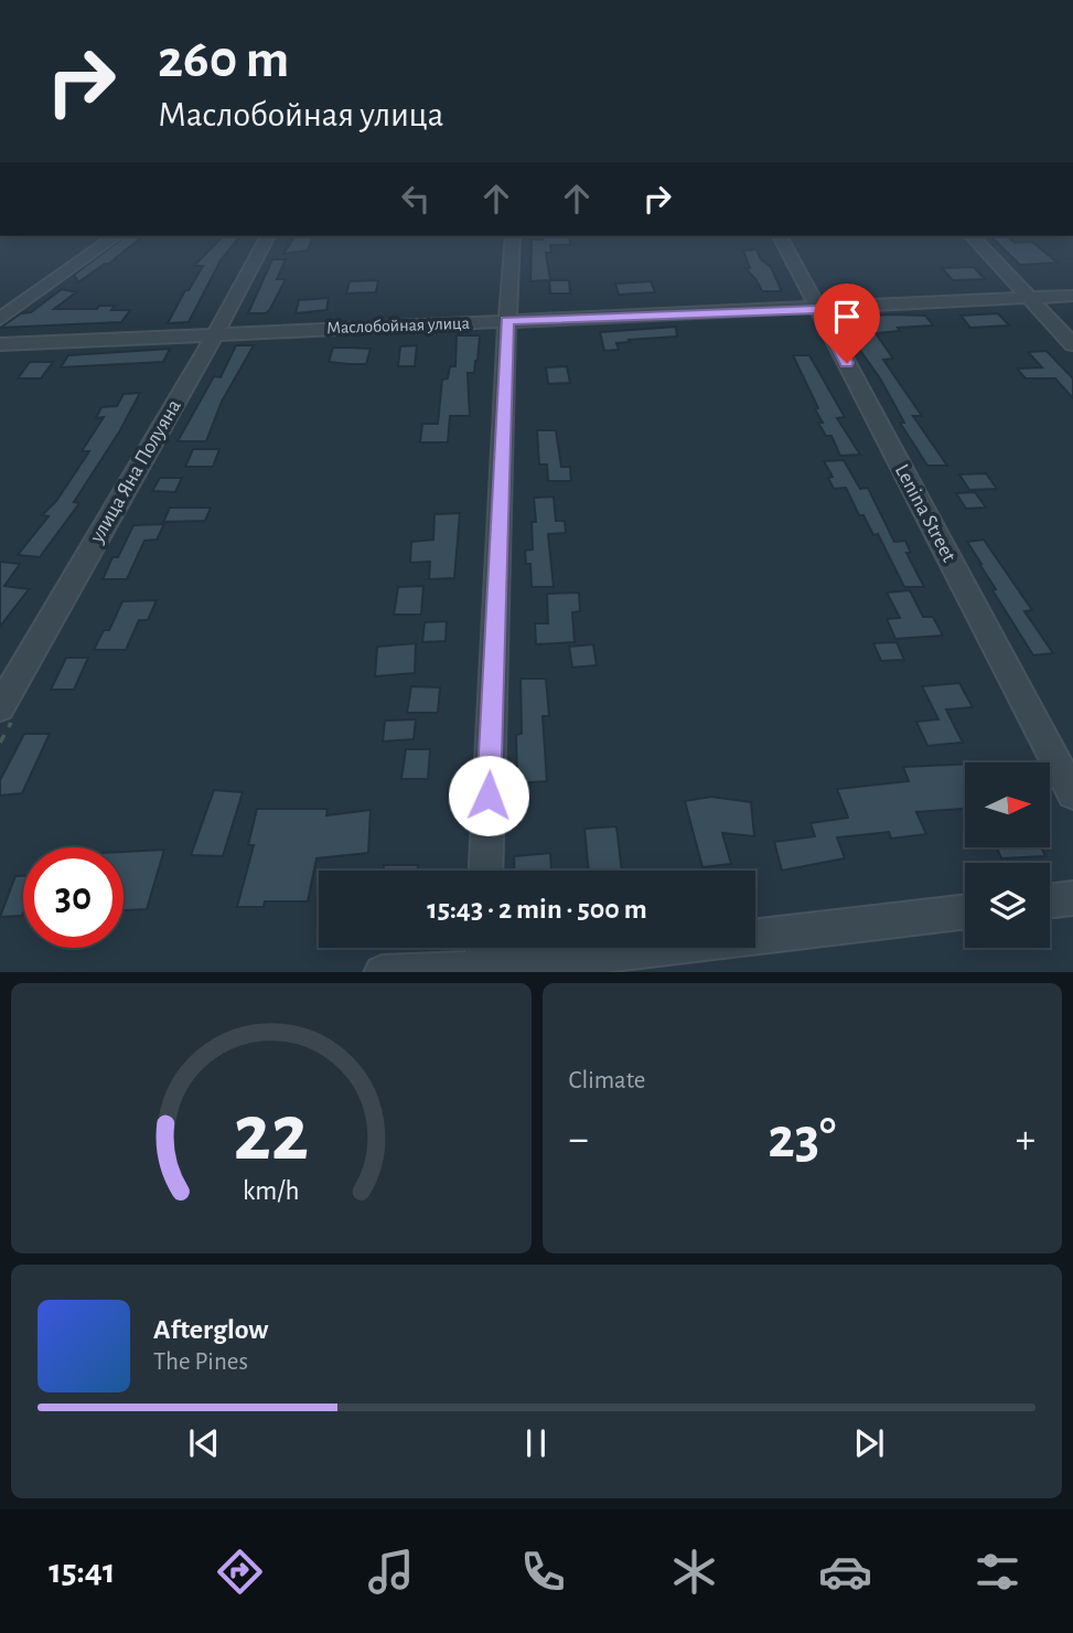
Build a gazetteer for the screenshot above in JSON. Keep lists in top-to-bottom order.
{
  "streets": {
    "street": ["Маслобойная улица", "улица Яна Полуяна", "Lenina Street"]
  },
  "crossings": [
    ["Маслобойная улица", "улица Яна Полуяна"],
    ["Маслобойная улица", "Lenina Street"]
  ],
  "north": "right",
  "page": {
    "turn": ["260 m", "Маслобойная улица"],
    "limit": "30",
    "trip": "15:43 · 2 min · 500 m",
    "tile": "Climate",
    "heat": ["−", "23°", "+"],
    "song": ["Afterglow", "The Pines"],
    "tabs": "15:41",
    "gauge": ["22", "km/h"]
  }
}
